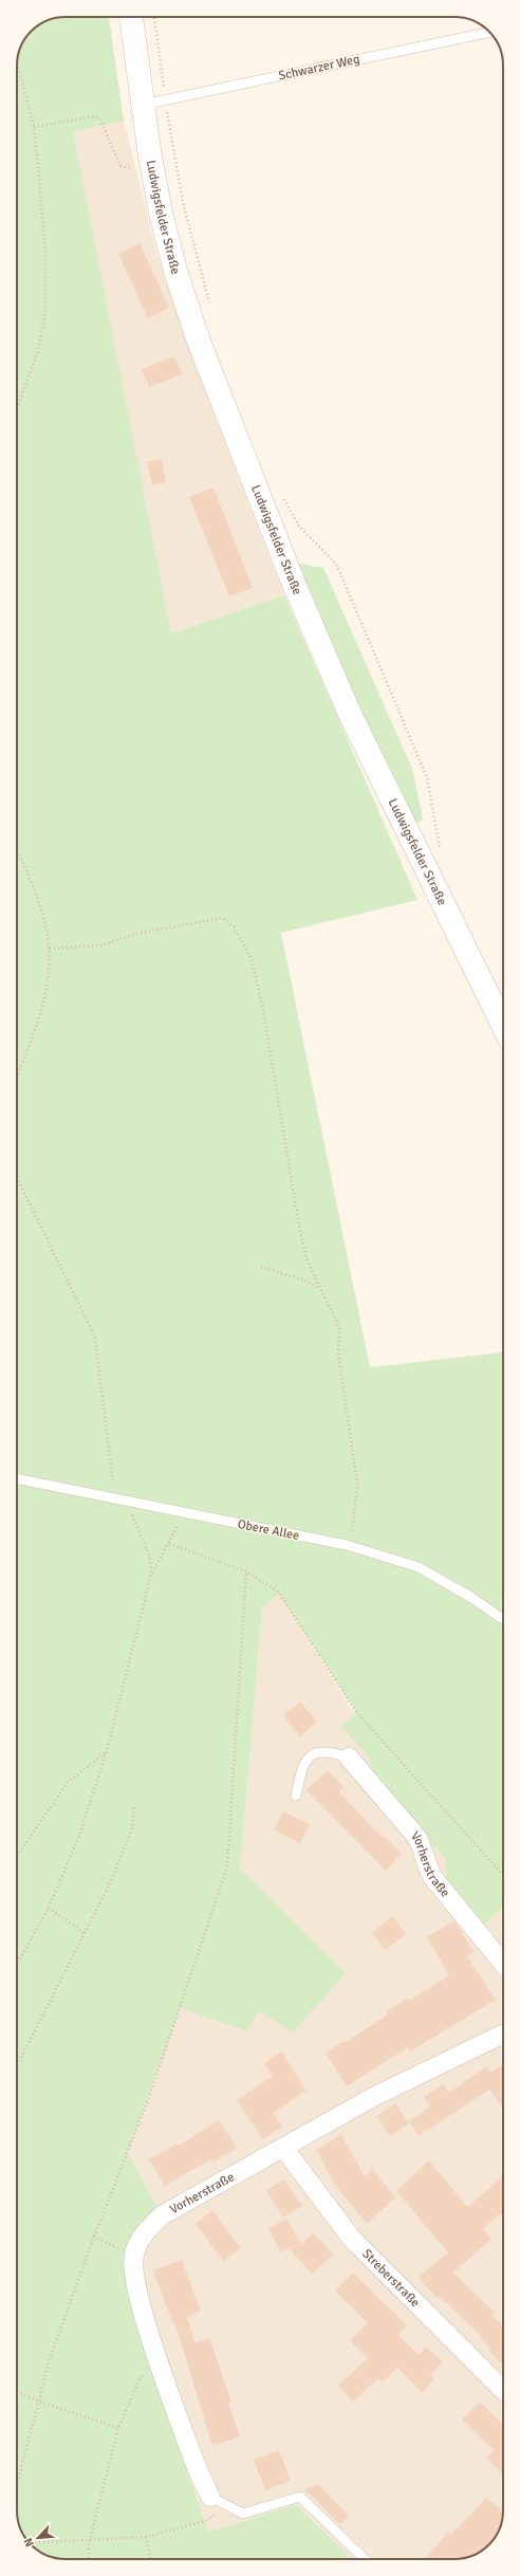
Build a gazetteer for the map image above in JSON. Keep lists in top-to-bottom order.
{
  "streets": {
    "street": ["Ludwigsfelder Straße", "Vorherstraße", "Streberstraße"],
    "lane": ["Schwarzer Weg", "Obere Allee"]
  },
  "crossings": [
    ["Schwarzer Weg", "Ludwigsfelder Straße"],
    ["Vorherstraße", "Streberstraße"]
  ],
  "north": "bottom left"
}
